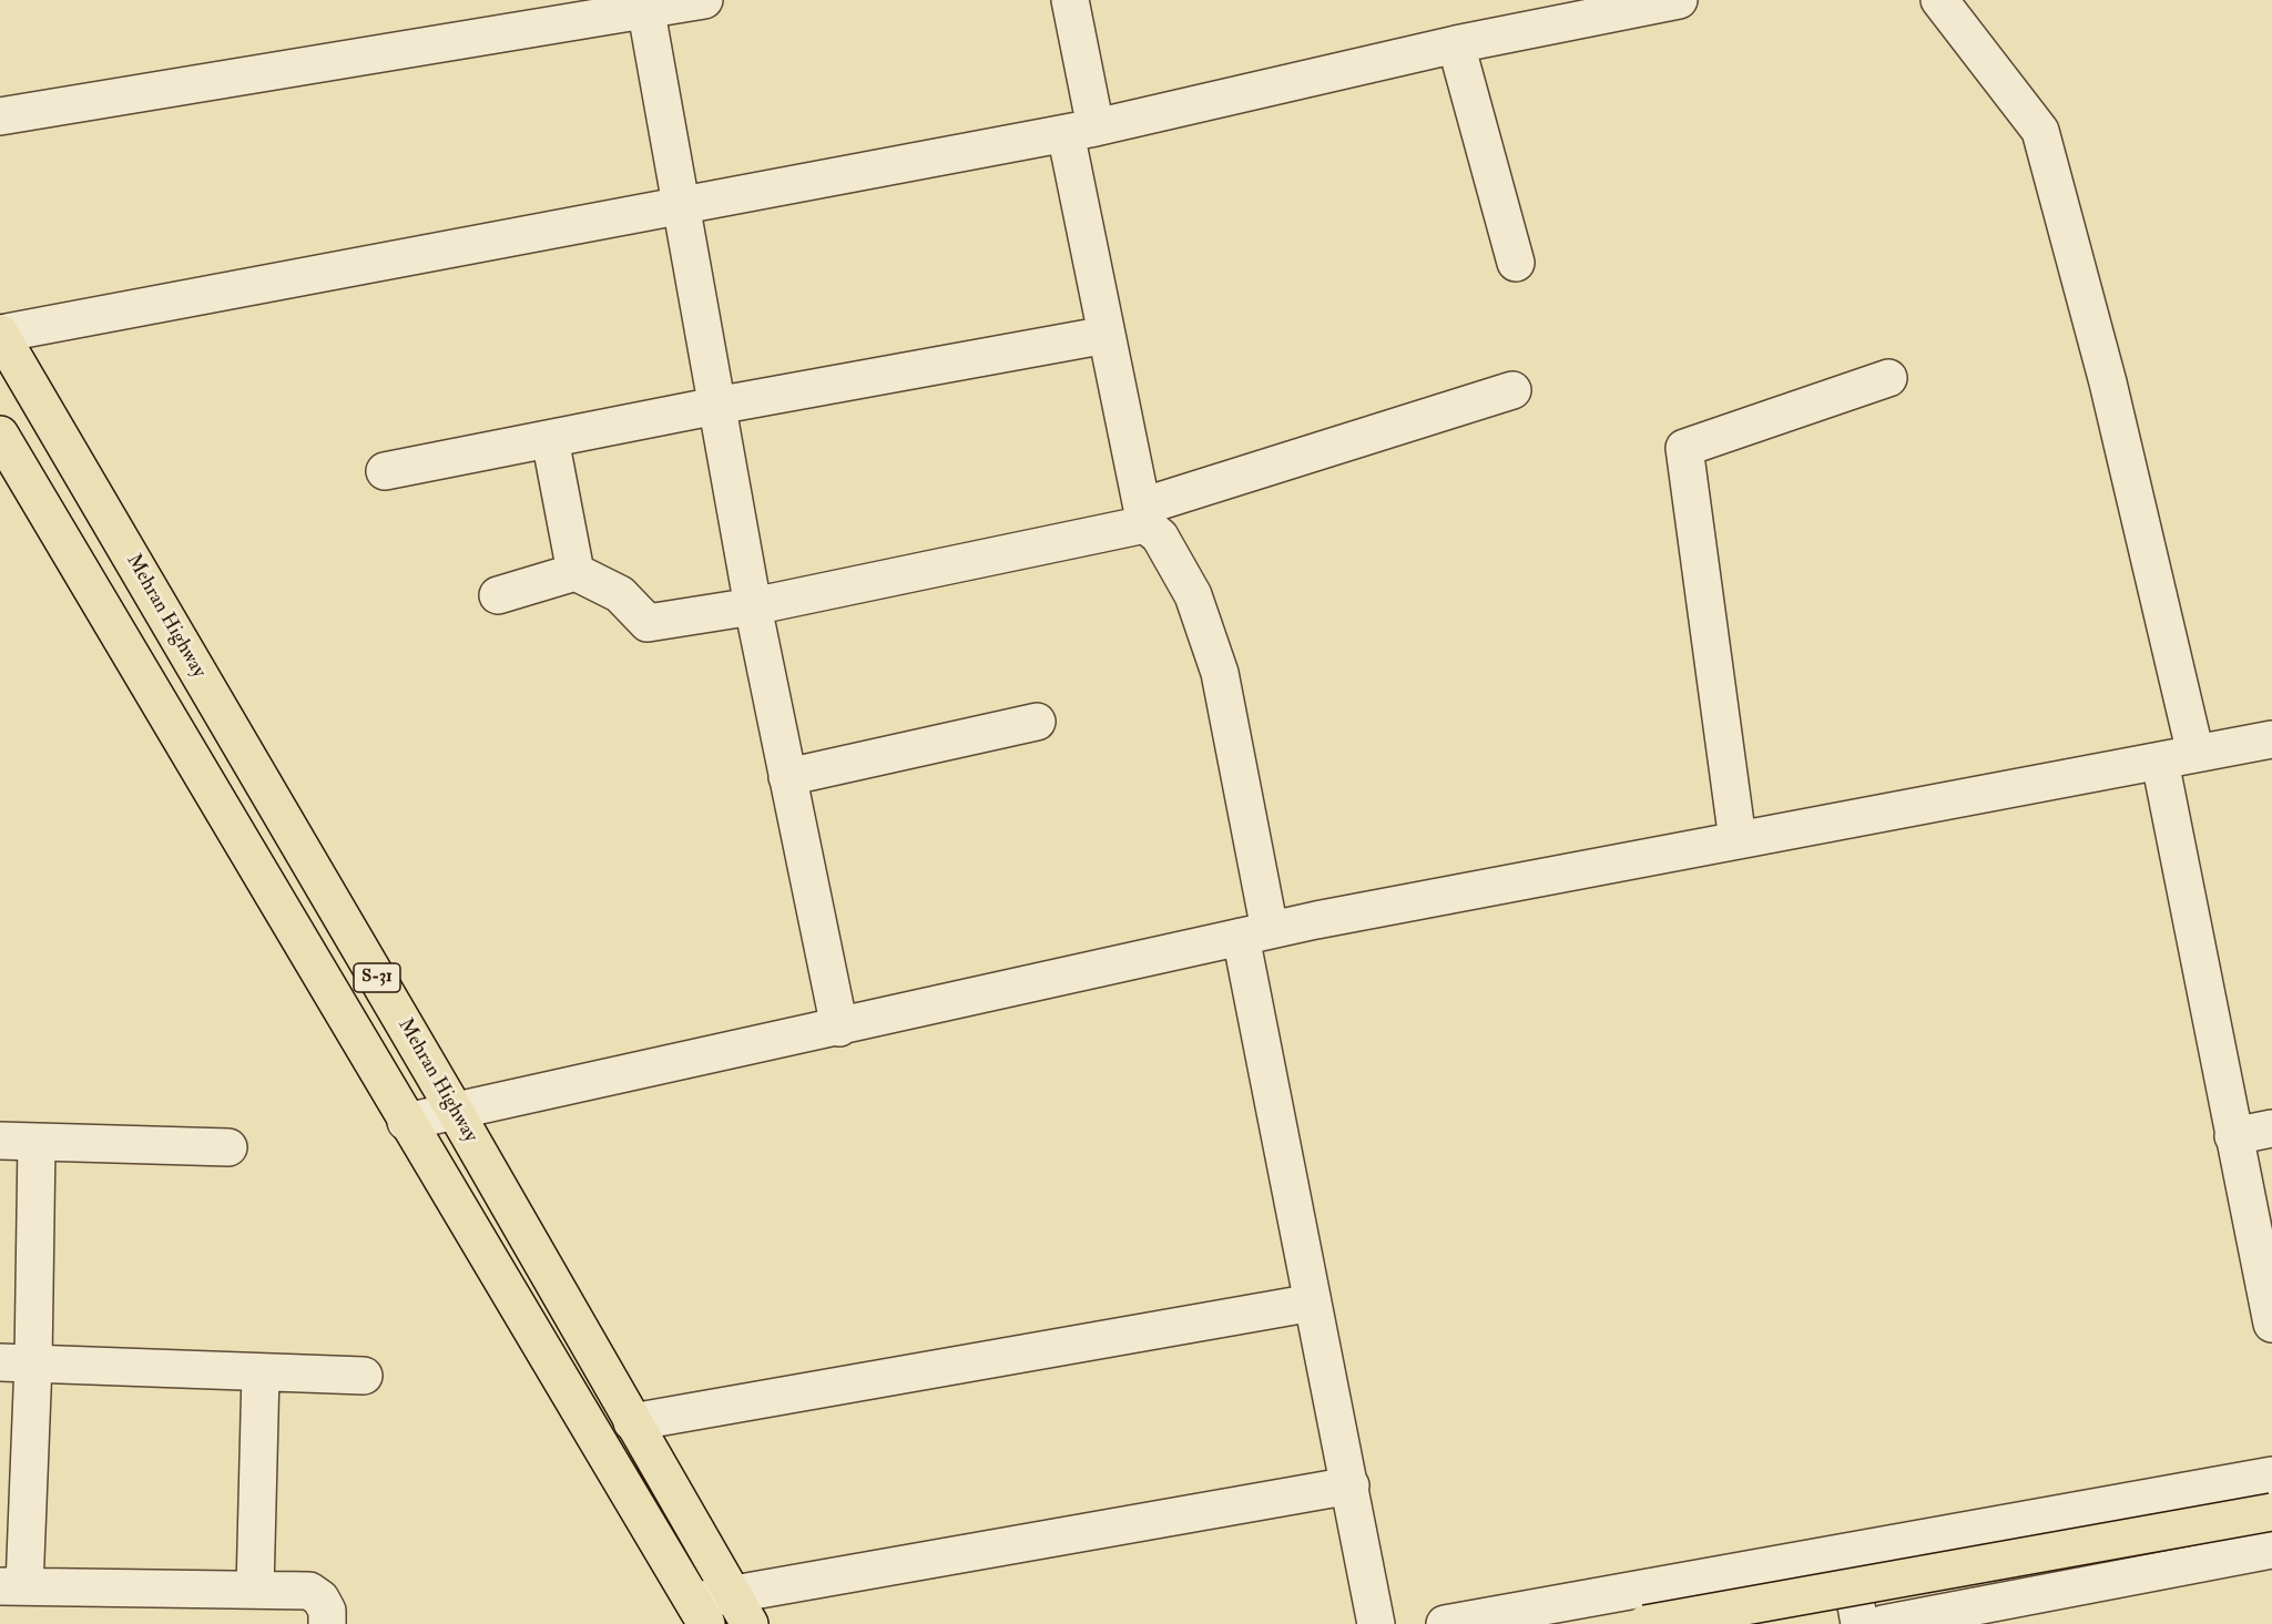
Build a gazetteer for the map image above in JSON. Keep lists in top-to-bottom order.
{
  "streets": {
    "main road": ["Mehran Highway", "S-31"]
  }
}
